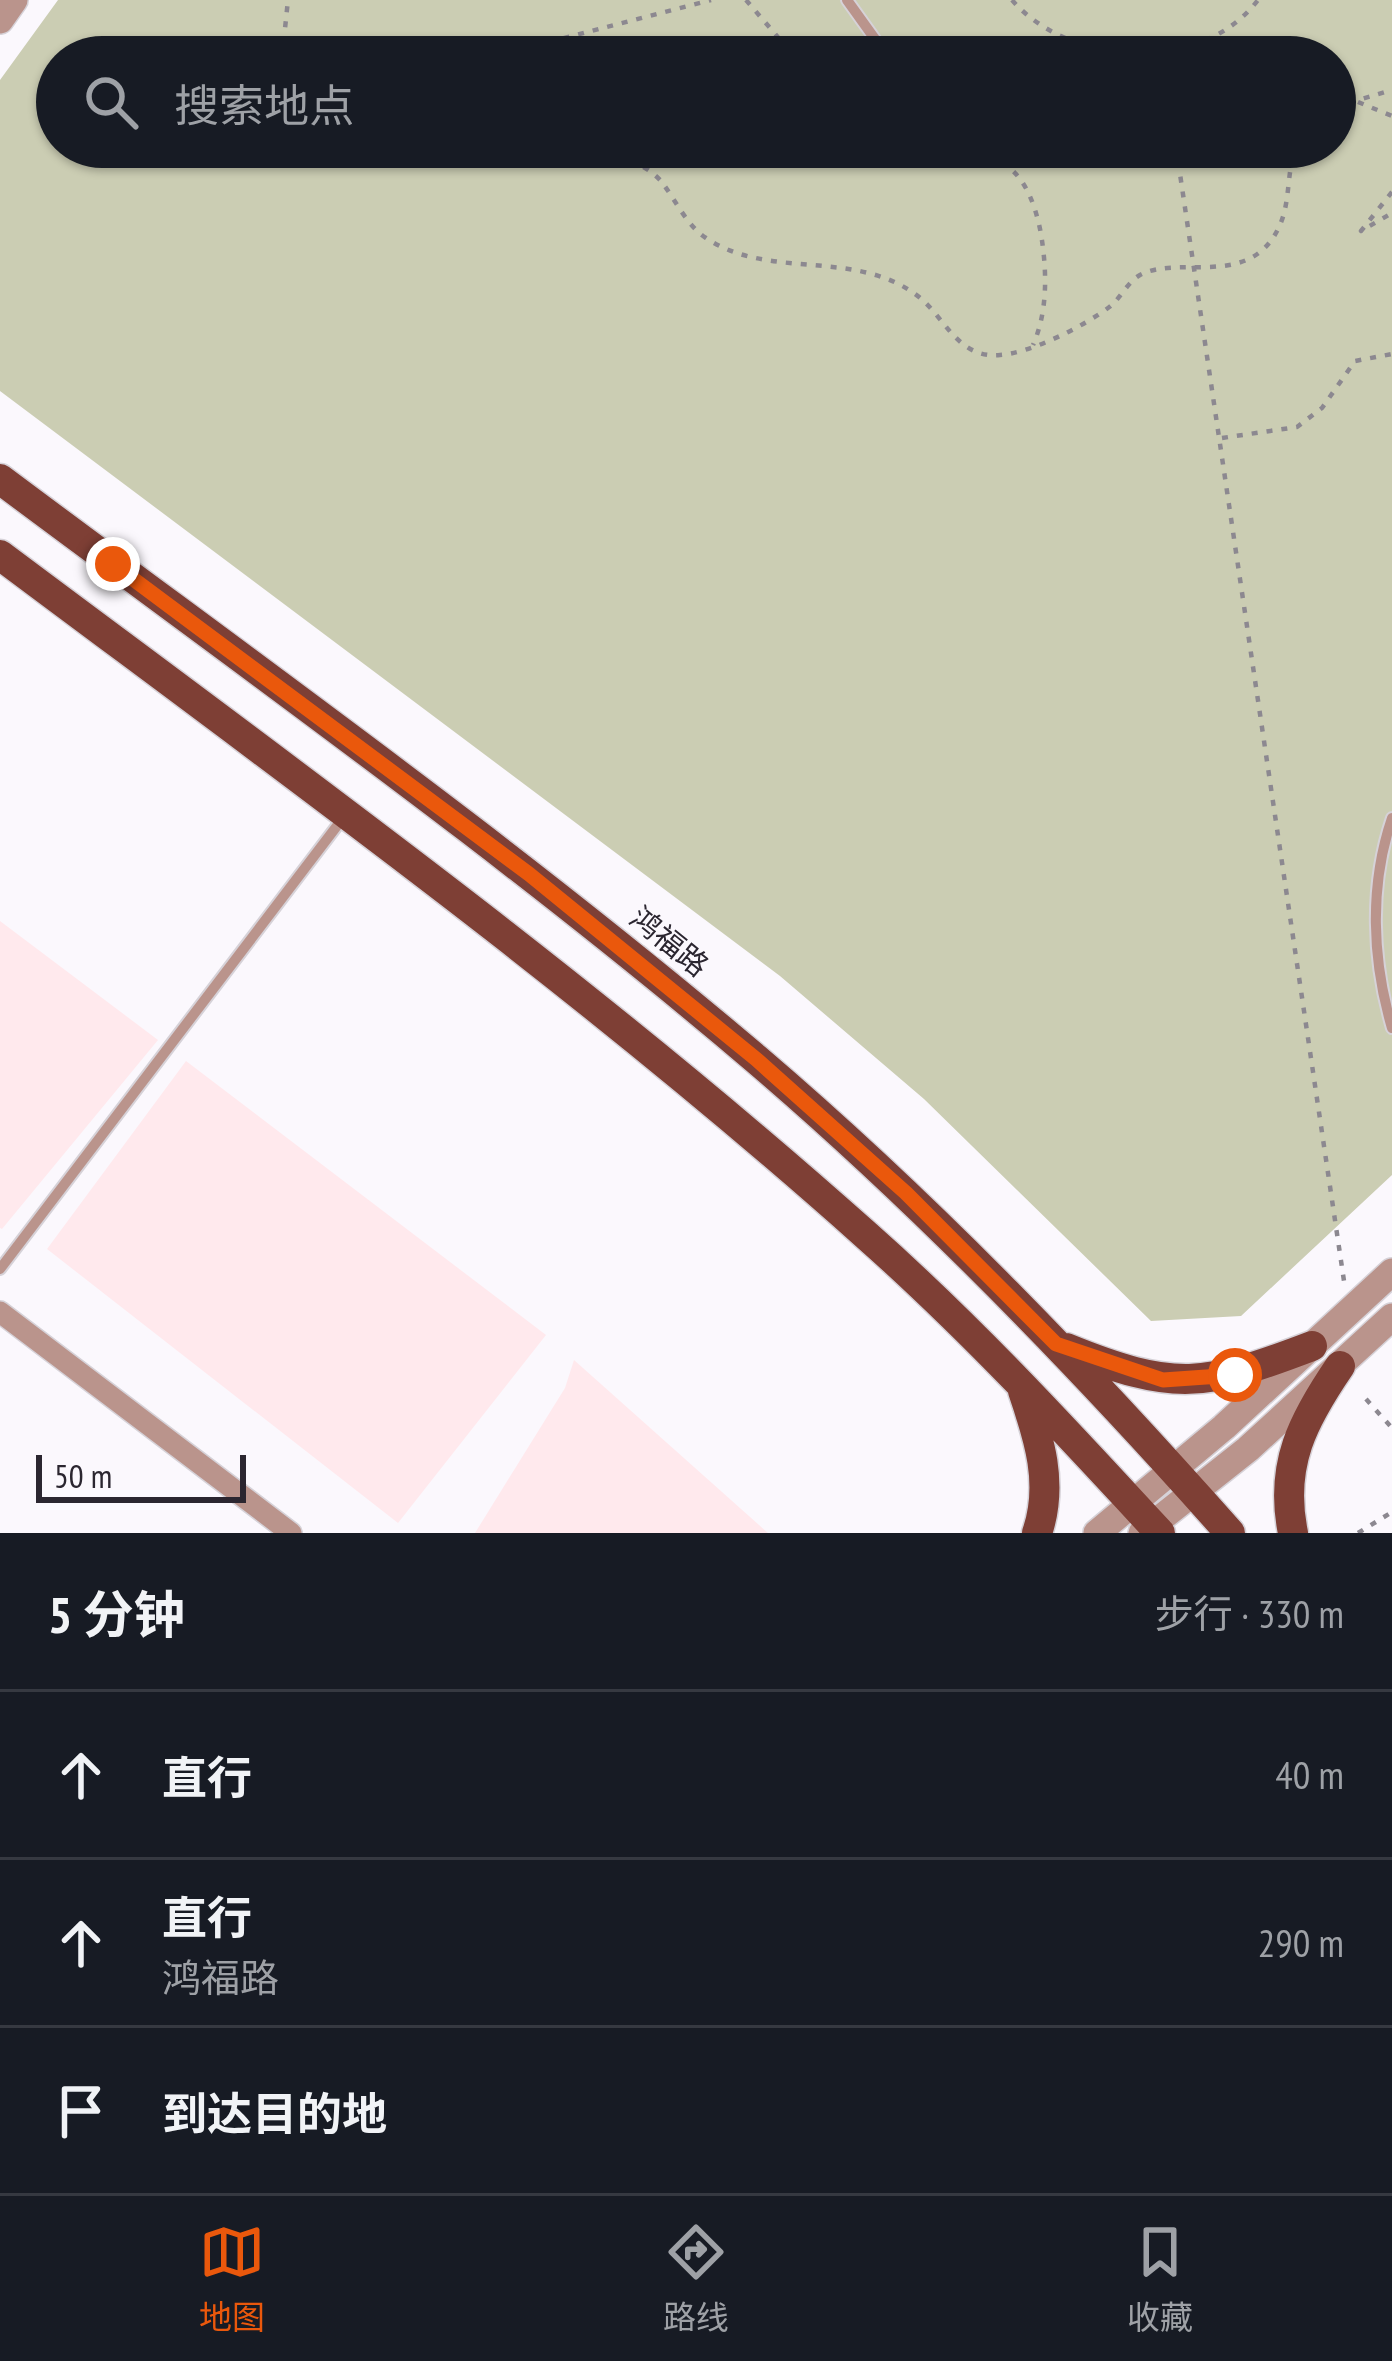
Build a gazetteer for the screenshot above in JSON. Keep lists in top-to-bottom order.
{
  "streets": {
    "main road": ["鸿福路"]
  },
  "scale_bar": "50 m",
  "page": {
    "search": "搜索地点",
    "scale": "50 m",
    "heading": ["5 分钟", "步行 · 330 m"],
    "list": [
      ["直行", "40 m"],
      ["直行", "鸿福路", "290 m"],
      "到达目的地"
    ],
    "nav": ["地图", "路线", "收藏"]
  }
}
